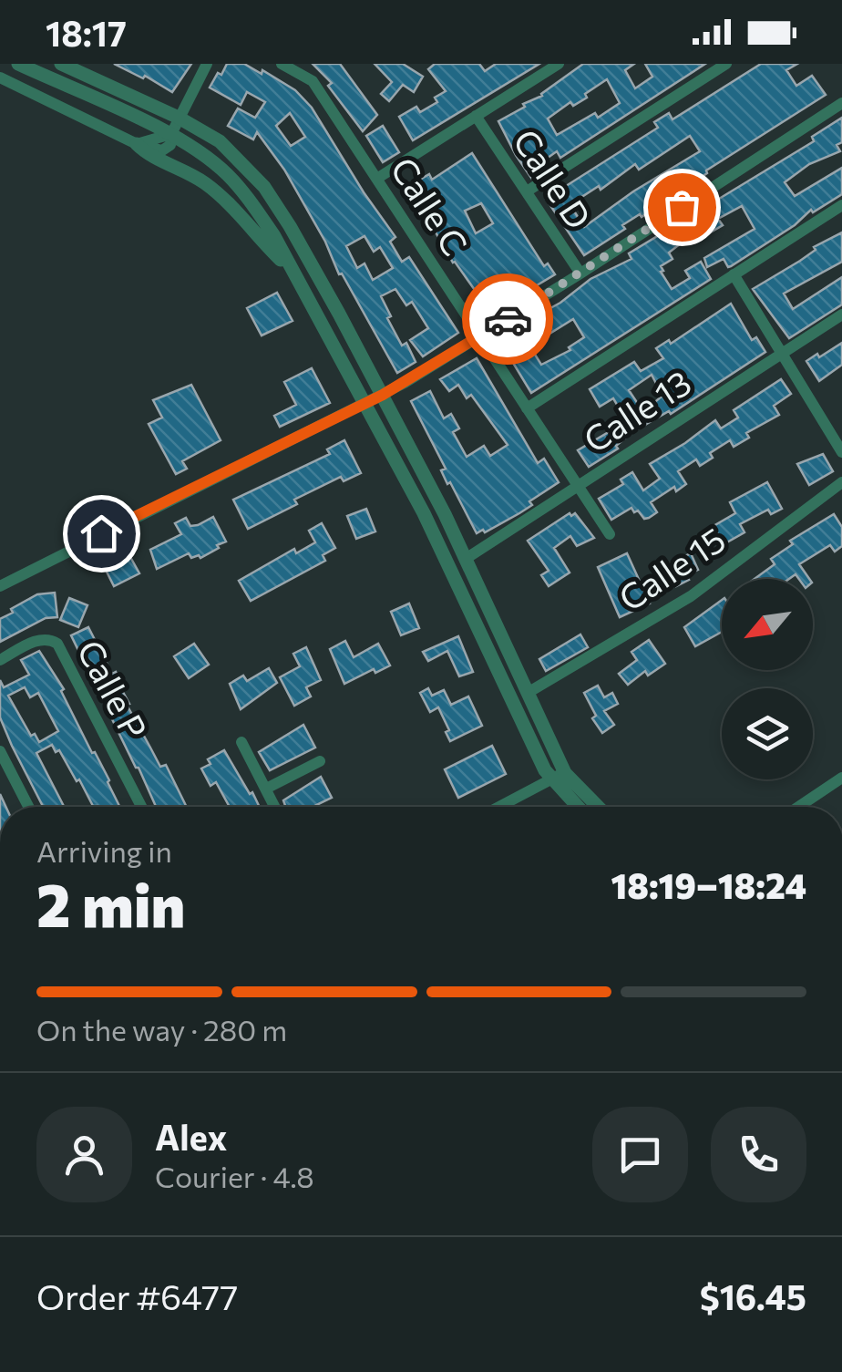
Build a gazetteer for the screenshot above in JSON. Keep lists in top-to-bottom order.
{
  "streets": {
    "street": [
      "Calle D",
      "Calle C",
      "Calle 13",
      "Calle 15",
      "Calle P"
    ]
  },
  "crossings": [
    ["Calle C", "Calle 13"]
  ],
  "north": "bottom left",
  "page": {
    "status": "18:17",
    "heading": ["2 min", "Arriving in", "18:19–18:24"],
    "panel": [
      "Alex",
      "Courier · 4.8",
      "Order #6477",
      "$16.45"
    ],
    "bar": "On the way · 280 m"
  }
}
